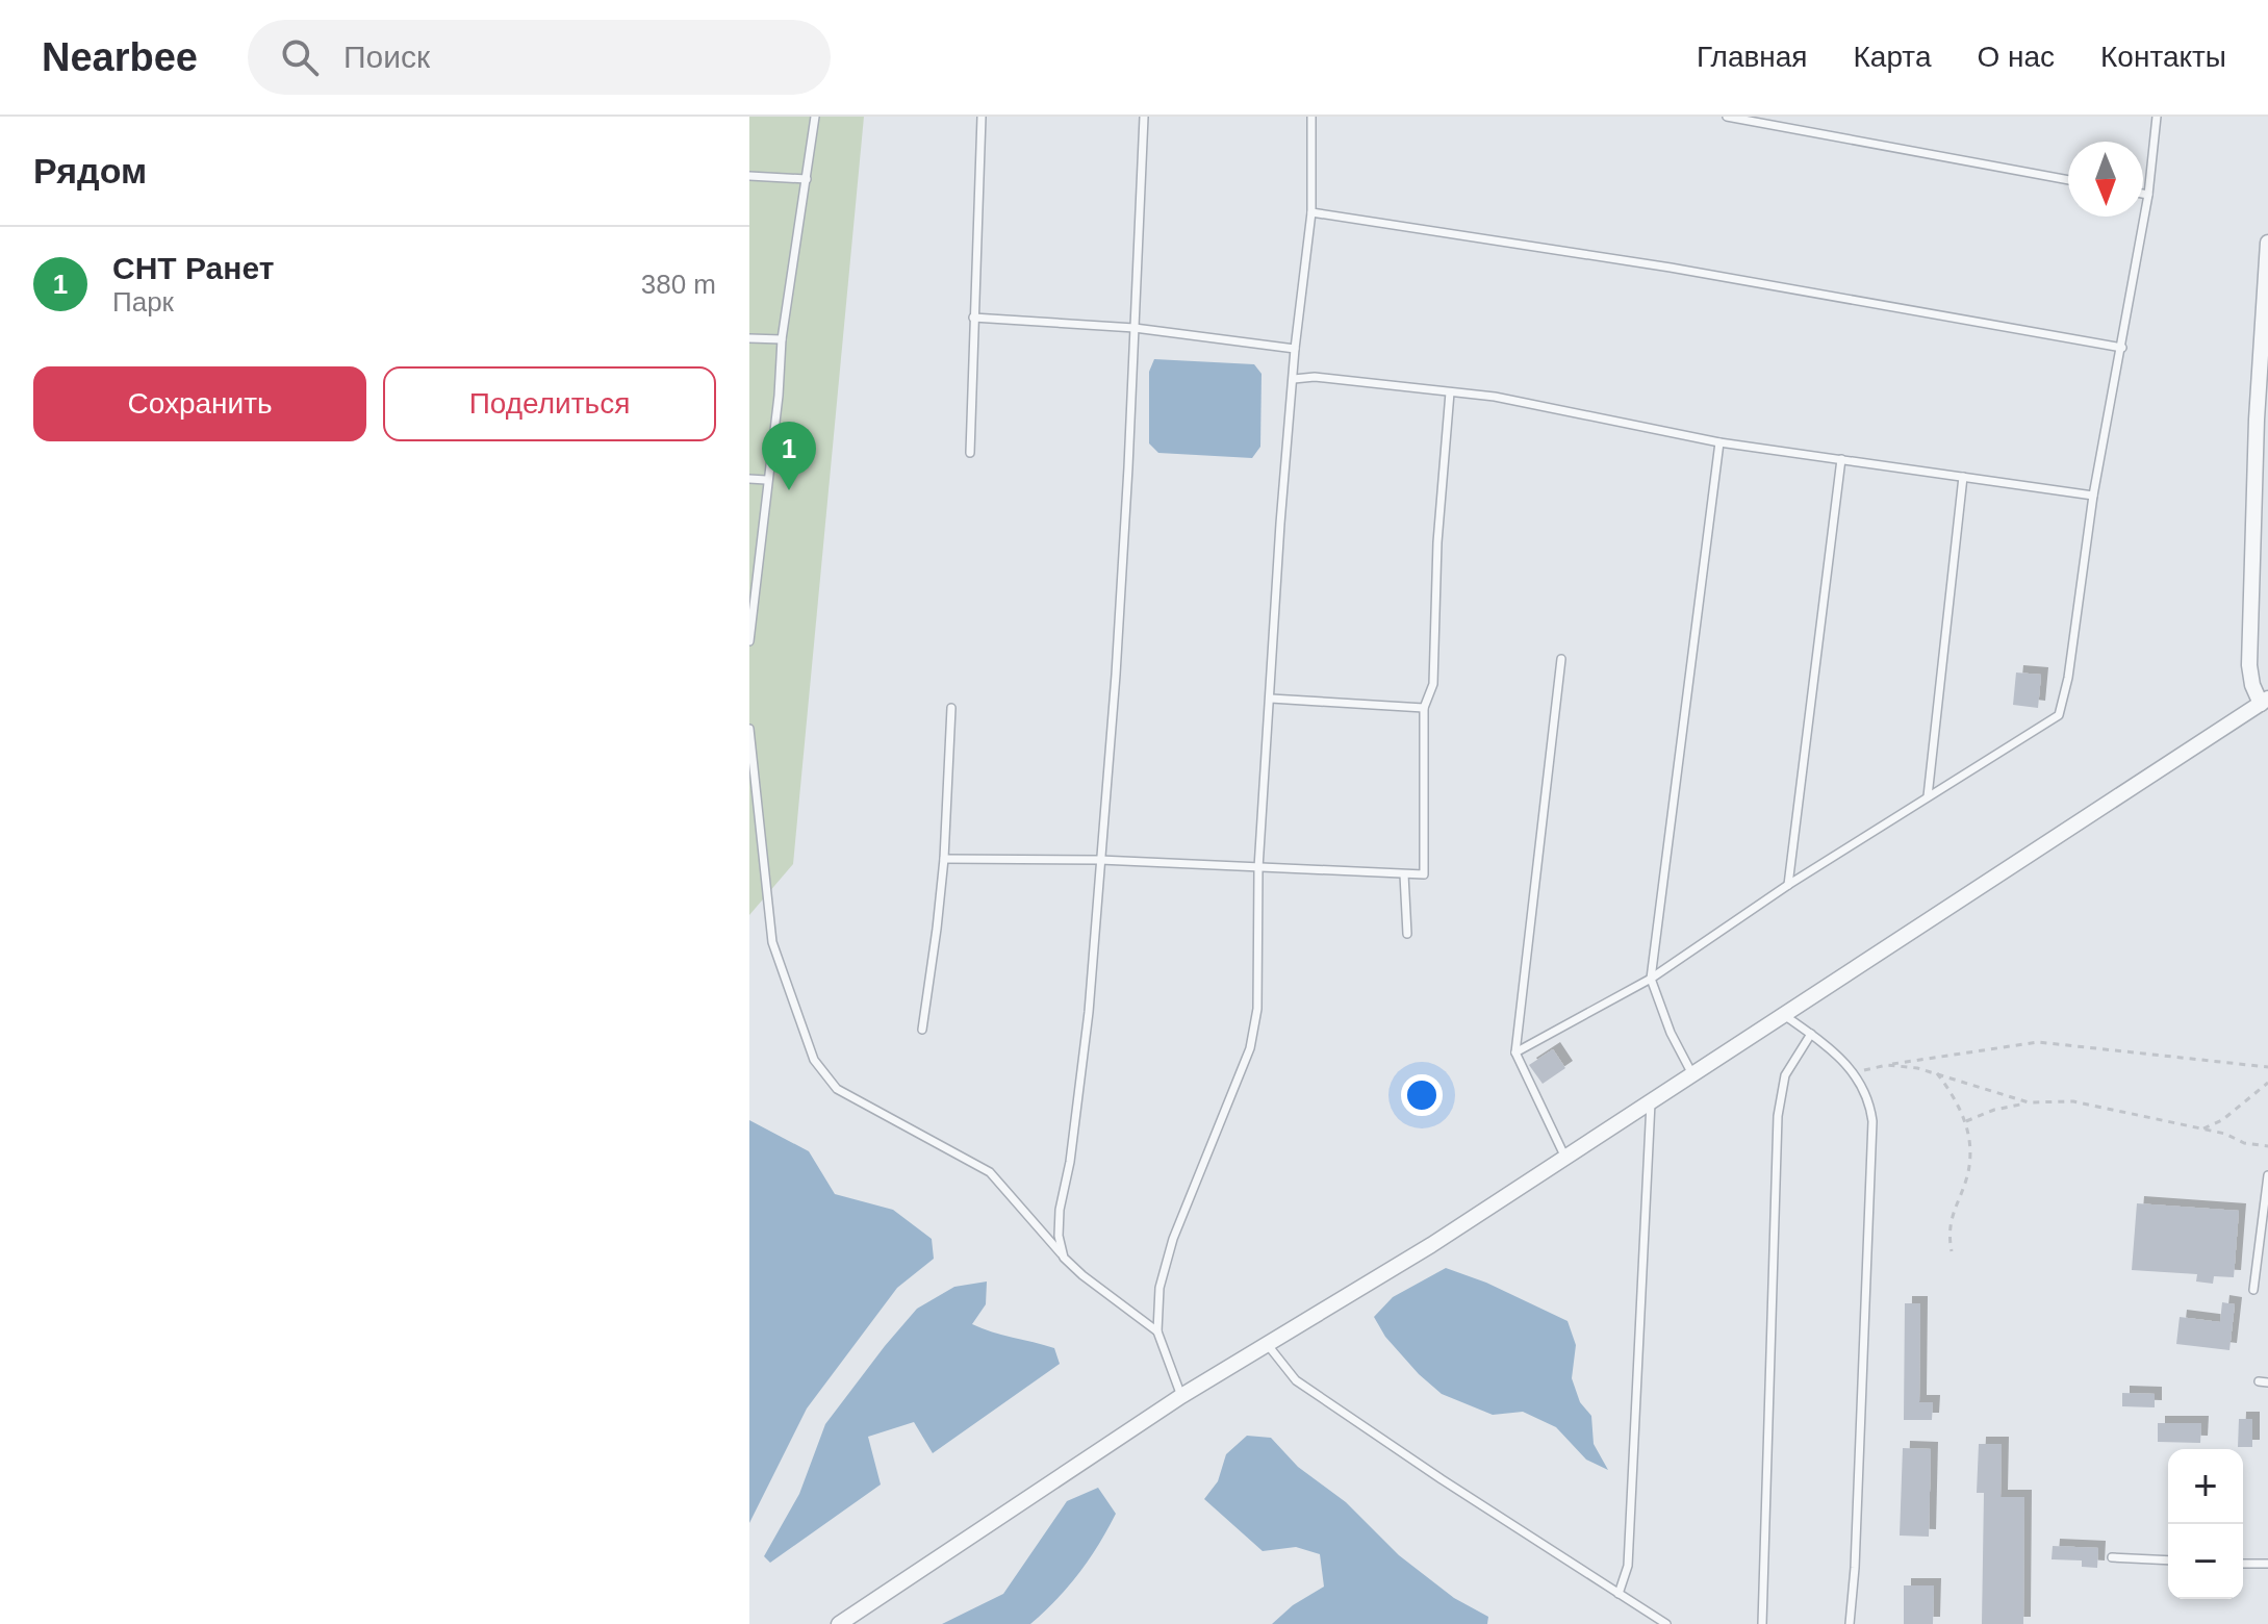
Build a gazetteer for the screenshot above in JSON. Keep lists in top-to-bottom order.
{
  "north": "bottom",
  "page": {
    "header": "Nearbee",
    "search": "Поиск",
    "nav": [
      "Главная",
      "Карта",
      "О нас",
      "Контакты"
    ],
    "heading": "Рядом",
    "list": [
      {
        "mark": "1",
        "name": "СНТ Ранет",
        "note": "Парк",
        "value": "380 m"
      }
    ],
    "buttons": ["Сохранить", "Поделиться"],
    "pins": "1",
    "map_buttons": ["+", "−"]
  }
}
